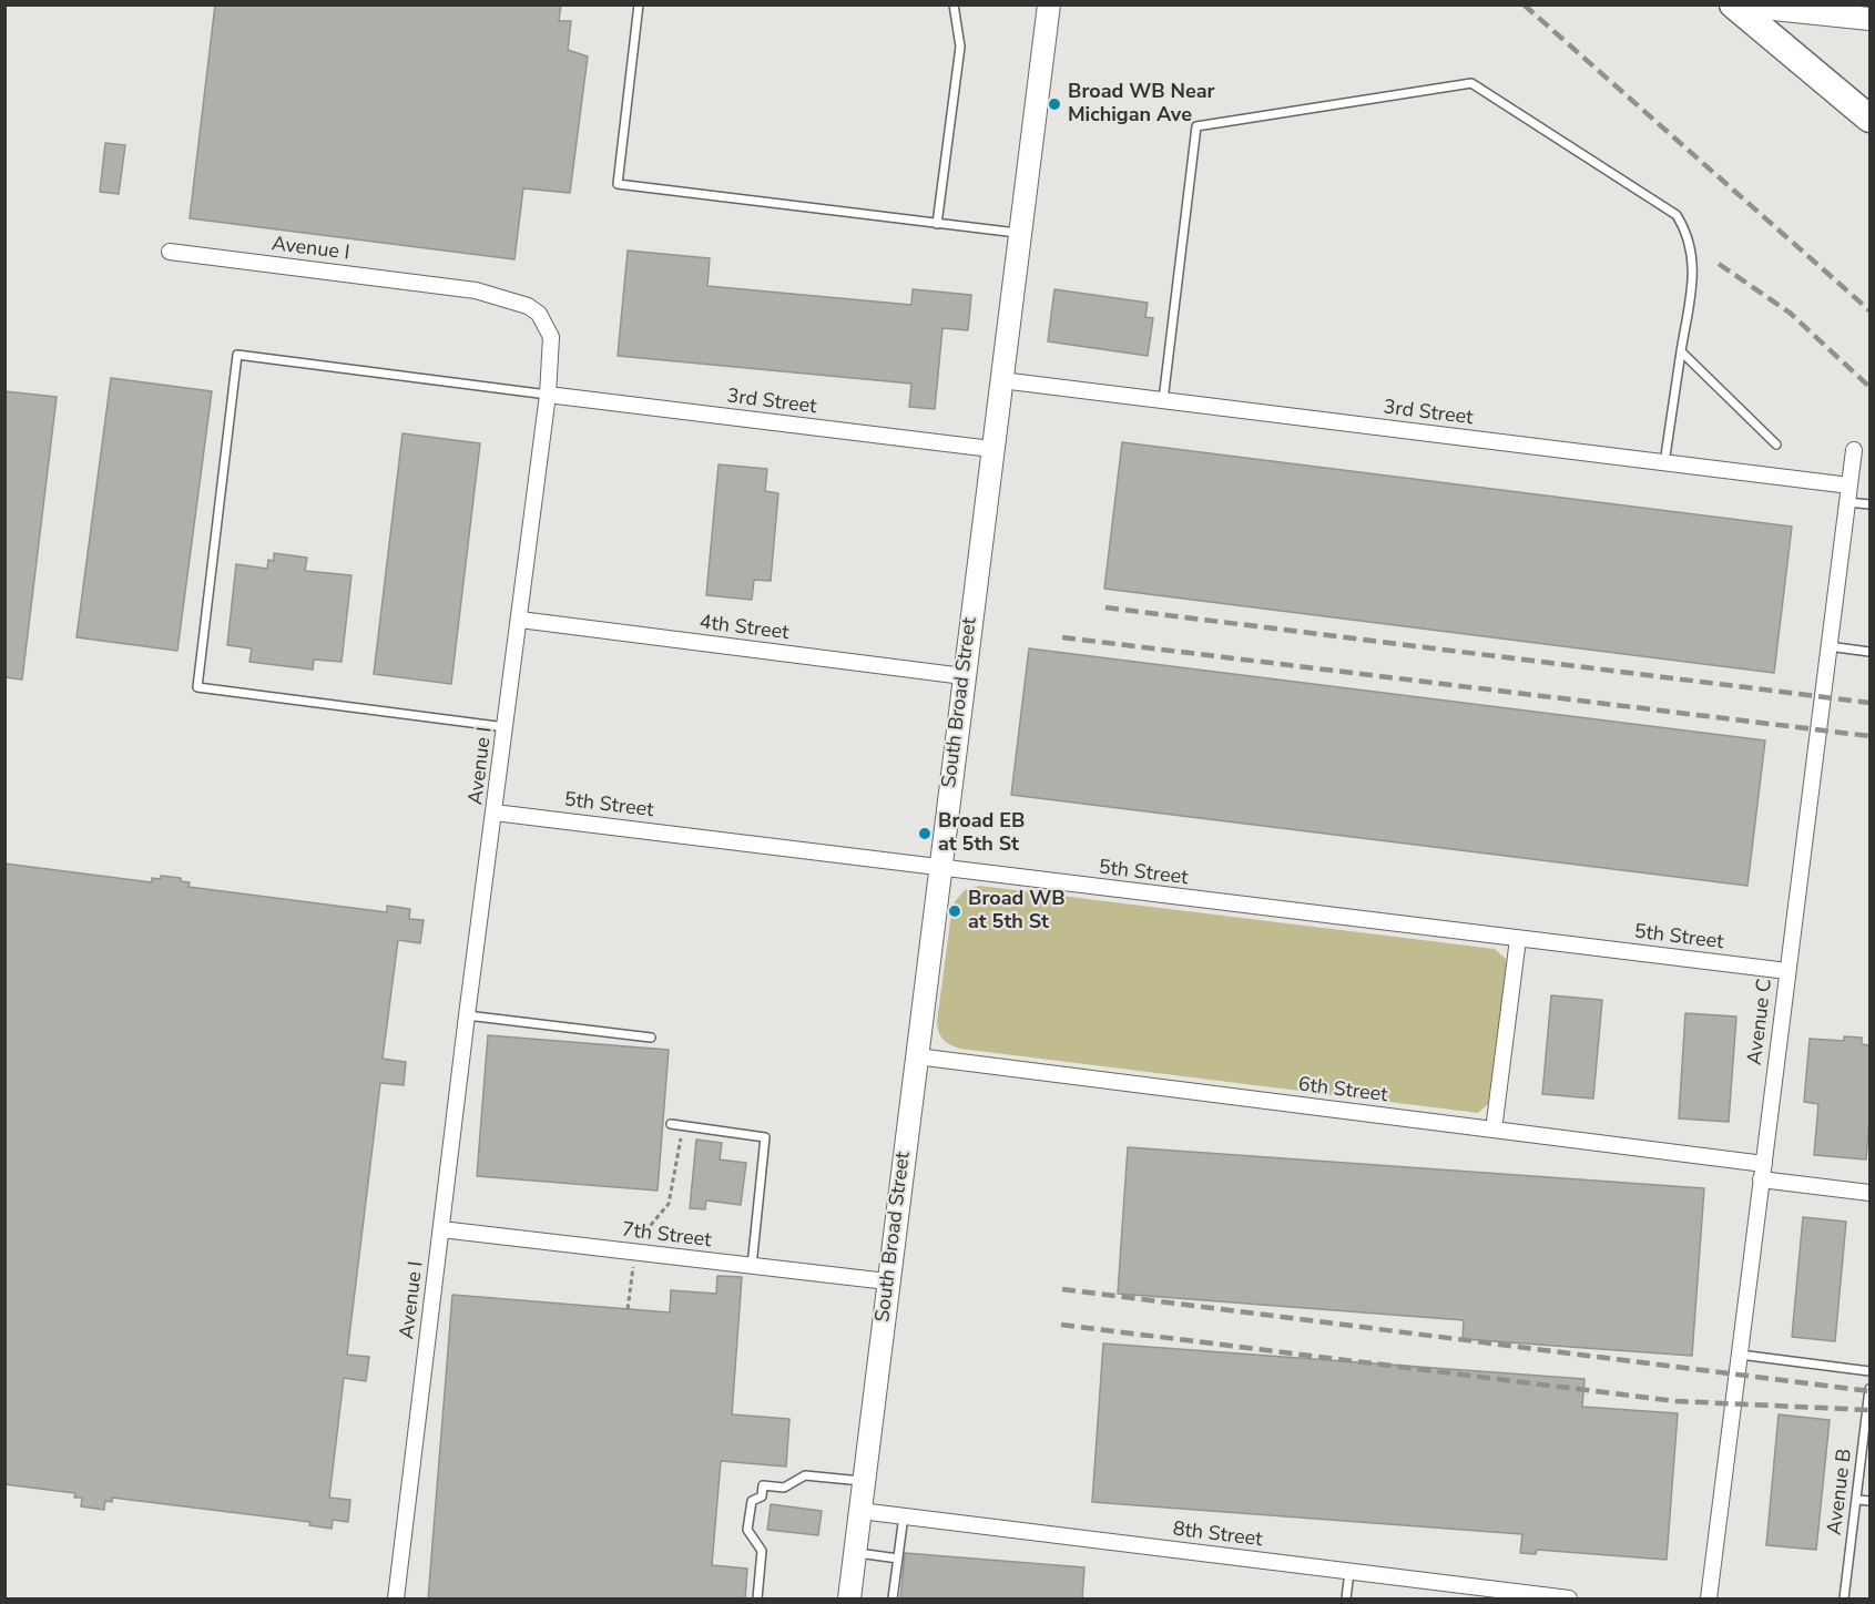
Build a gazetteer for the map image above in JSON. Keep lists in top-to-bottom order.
{
  "streets": {
    "street": [
      "Avenue I",
      "3rd Street",
      "4th Street",
      "South Broad Street",
      "5th Street",
      "Avenue C",
      "6th Street",
      "7th Street",
      "8th Street"
    ],
    "lane": ["Avenue B"]
  },
  "crossings": [
    ["Avenue I", "3rd Street"],
    ["Avenue I", "4th Street"],
    ["Avenue I", "5th Street"],
    ["Avenue I", "7th Street"],
    ["3rd Street", "South Broad Street"],
    ["3rd Street", "Avenue C"],
    ["4th Street", "South Broad Street"],
    ["South Broad Street", "5th Street"],
    ["South Broad Street", "6th Street"],
    ["South Broad Street", "7th Street"],
    ["South Broad Street", "8th Street"],
    ["5th Street", "Avenue C"],
    ["Avenue C", "6th Street"]
  ],
  "places": ["Broad WB Near Michigan Ave", "Broad EB at 5th St", "Broad WB at 5th St"]
}
